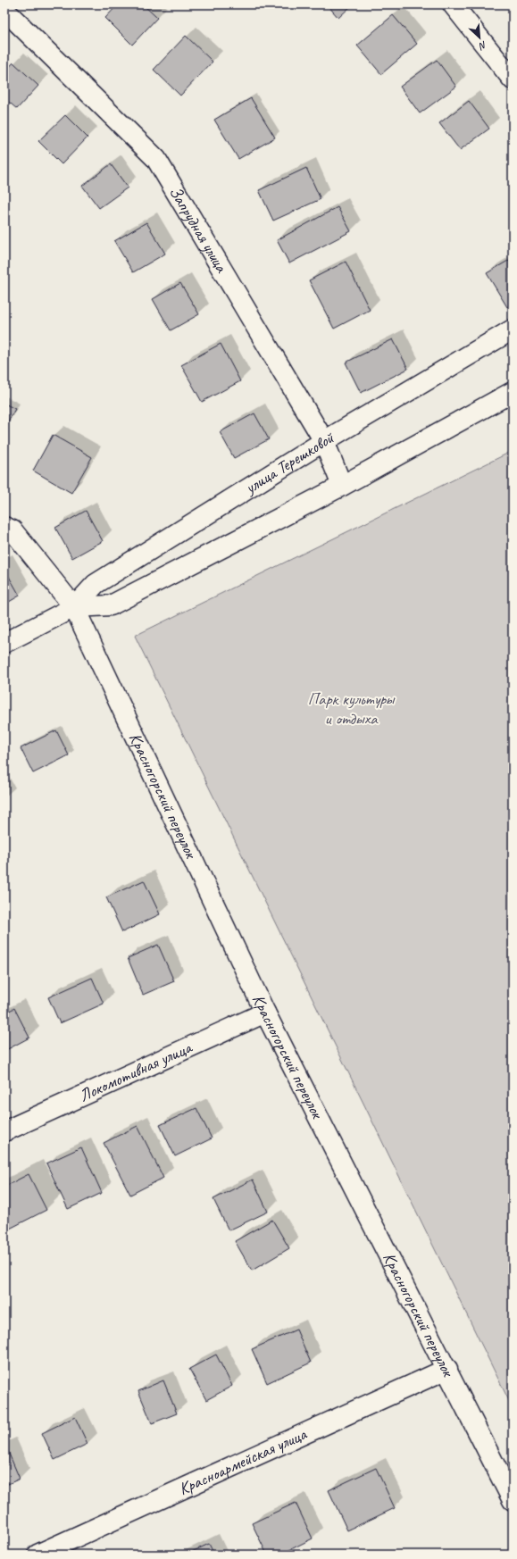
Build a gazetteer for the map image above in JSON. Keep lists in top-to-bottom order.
{
  "streets": {
    "street": [
      "Запрудная улица",
      "улица Терешковой",
      "Красногорский переулок",
      "Локомотивная улица",
      "Красноармейская улица"
    ]
  },
  "crossings": [
    ["Запрудная улица", "улица Терешковой"],
    ["улица Терешковой", "Красногорский переулок"],
    ["Красногорский переулок", "Локомотивная улица"],
    ["Красногорский переулок", "Красноармейская улица"]
  ],
  "parks": ["Парк культуры и отдыха"],
  "north": "bottom right"
}
